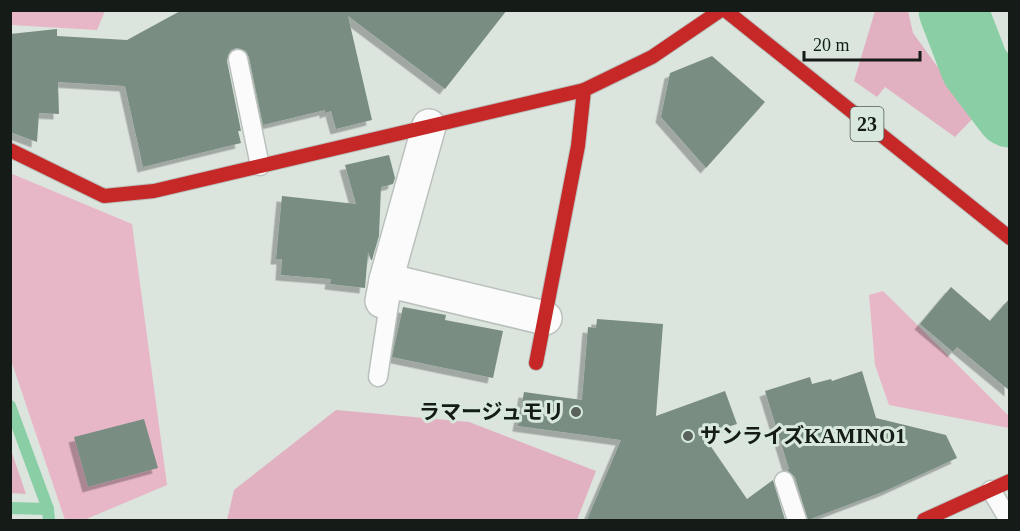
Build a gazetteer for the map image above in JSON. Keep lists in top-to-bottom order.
{
  "streets": {
    "street": ["23"]
  },
  "places": ["ラマージュモリ", "サンライズKAMINO1"],
  "scale_bar": "20 m"
}
